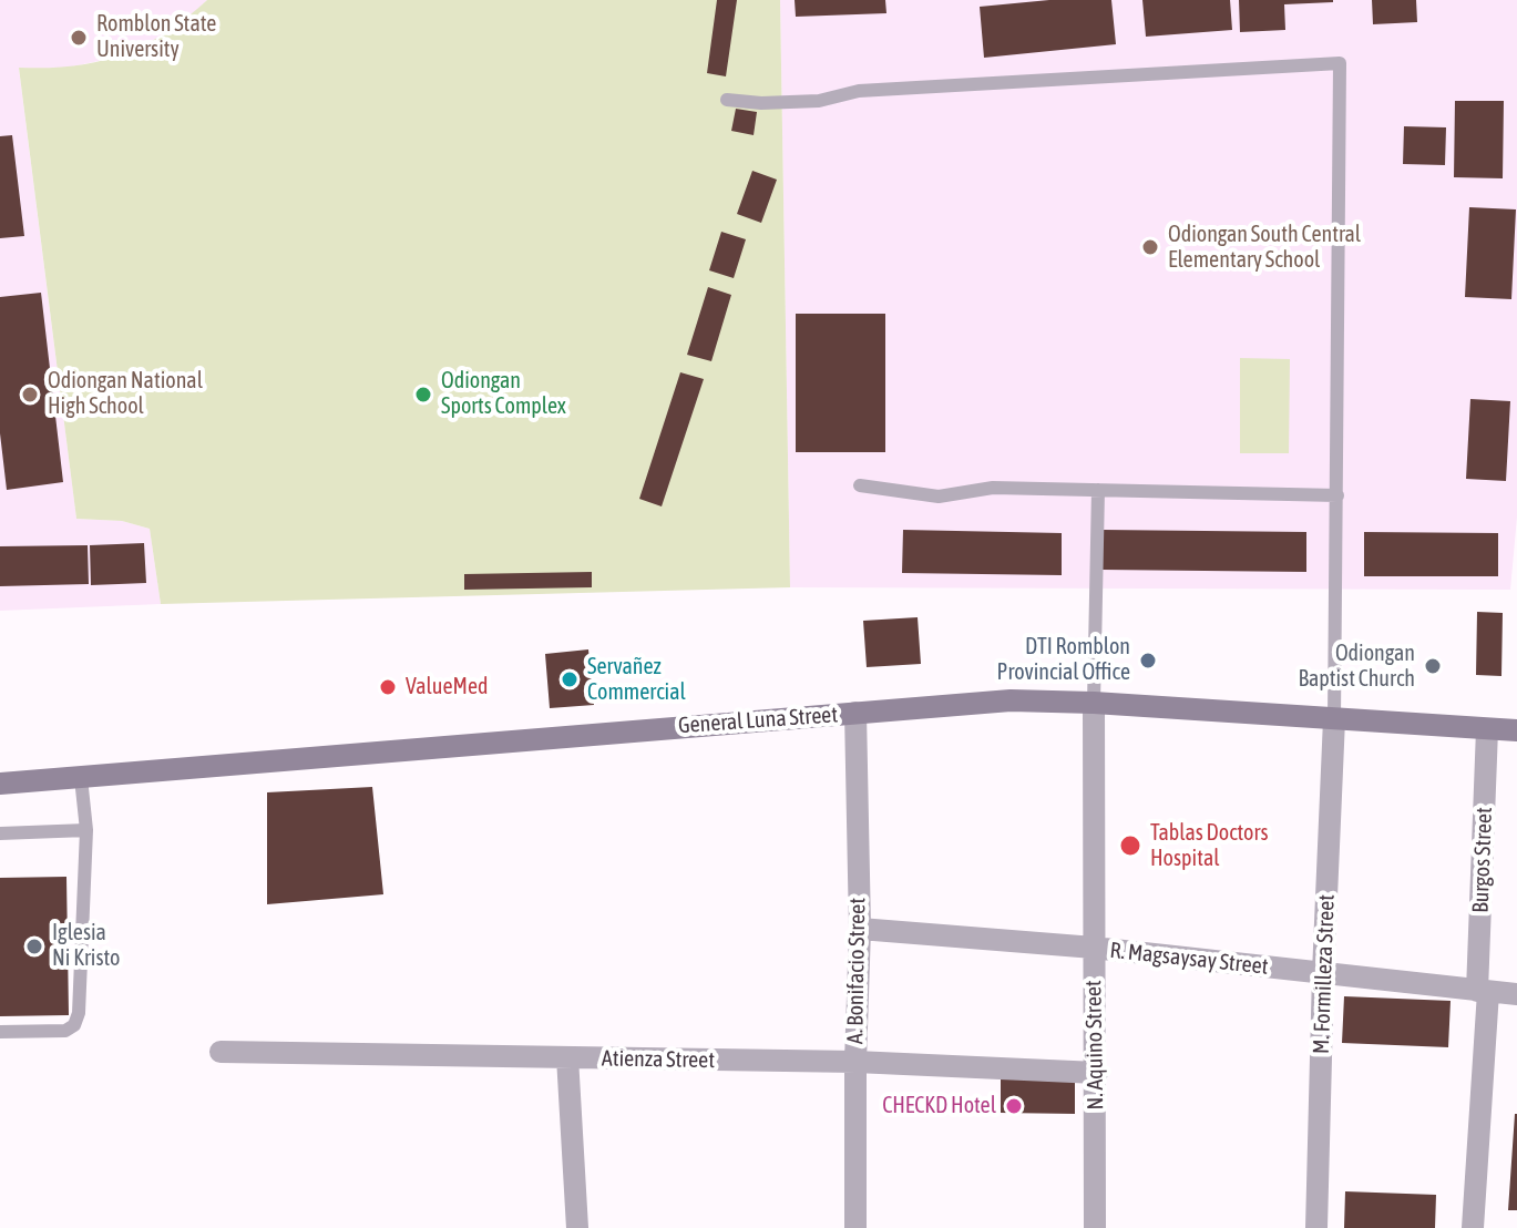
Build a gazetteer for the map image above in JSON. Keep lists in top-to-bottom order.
{
  "streets": {
    "main road": ["General Luna Street"],
    "street": [
      "Burgos Street",
      "R. Magsaysay Street",
      "A. Bonifacio Street",
      "M. Formilleza Street",
      "N. Aquino Street",
      "Atienza Street"
    ]
  },
  "crossings": [
    ["General Luna Street", "Burgos Street"],
    ["General Luna Street", "A. Bonifacio Street"],
    ["General Luna Street", "M. Formilleza Street"],
    ["General Luna Street", "N. Aquino Street"],
    ["Burgos Street", "R. Magsaysay Street"],
    ["R. Magsaysay Street", "A. Bonifacio Street"],
    ["R. Magsaysay Street", "M. Formilleza Street"],
    ["R. Magsaysay Street", "N. Aquino Street"],
    ["A. Bonifacio Street", "Atienza Street"],
    ["N. Aquino Street", "Atienza Street"]
  ],
  "places": [
    "Romblon State University",
    "Odiongan South Central Elementary School",
    "Odiongan National High School",
    "Odiongan Sports Complex",
    "DTI Romblon Provincial Office",
    "Odiongan Baptist Church",
    "Servañez Commercial",
    "ValueMed",
    "Tablas Doctors Hospital",
    "Iglesia Ni Kristo",
    "CHECKD Hotel"
  ]
}
